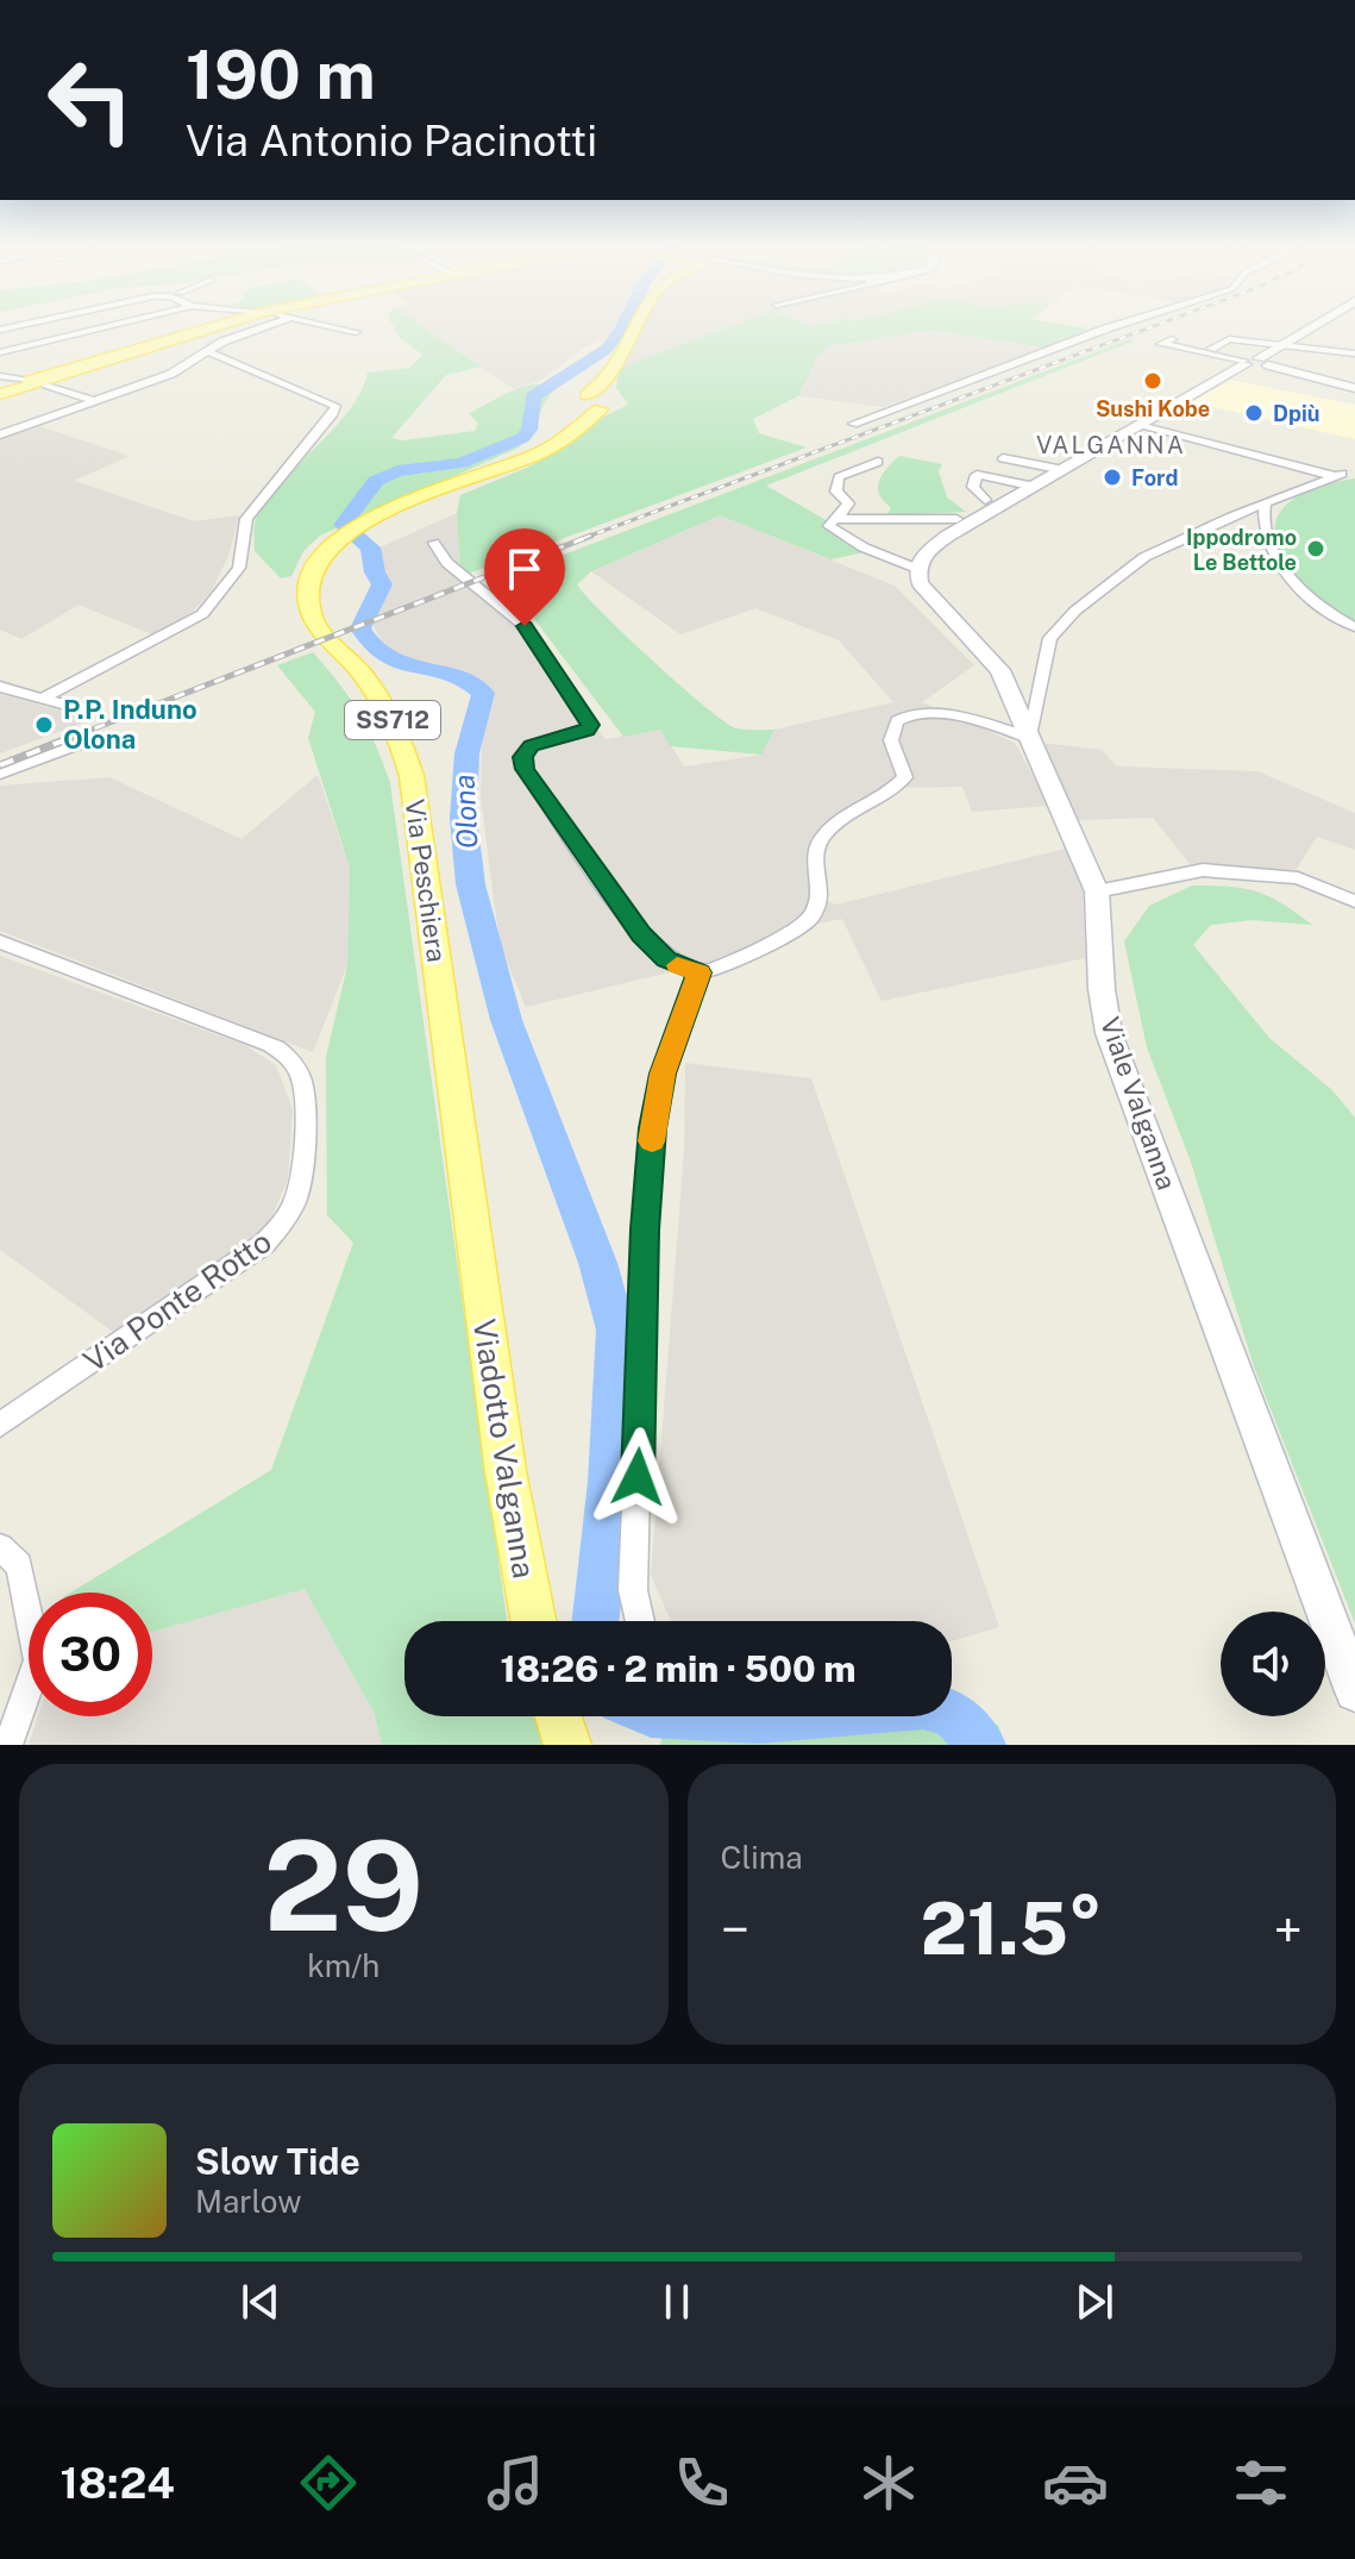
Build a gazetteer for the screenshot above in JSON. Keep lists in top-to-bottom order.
{
  "streets": {
    "main road": [
      "SS712",
      "Via Peschiera",
      "Viale Valganna",
      "Viadotto Valganna"
    ],
    "street": ["Via Ponte Rotto"]
  },
  "crossings": [
    ["SS712", "Via Peschiera"],
    ["Via Peschiera", "Viadotto Valganna"]
  ],
  "districts": ["VALGANNA"],
  "water": ["Olona"],
  "places": [
    "Sushi Kobe",
    "Dpiù",
    "Ford",
    "Ippodromo Le Bettole",
    "P.P. Induno Olona"
  ],
  "page": {
    "turn": ["190 m", "Via Antonio Pacinotti"],
    "limit": "30",
    "trip": "18:26 · 2 min · 500 m",
    "tile": [
      ["29", "km/h"],
      "Clima"
    ],
    "heat": ["−", "21.5°", "+"],
    "song": ["Slow Tide", "Marlow"],
    "tabs": "18:24"
  }
}
